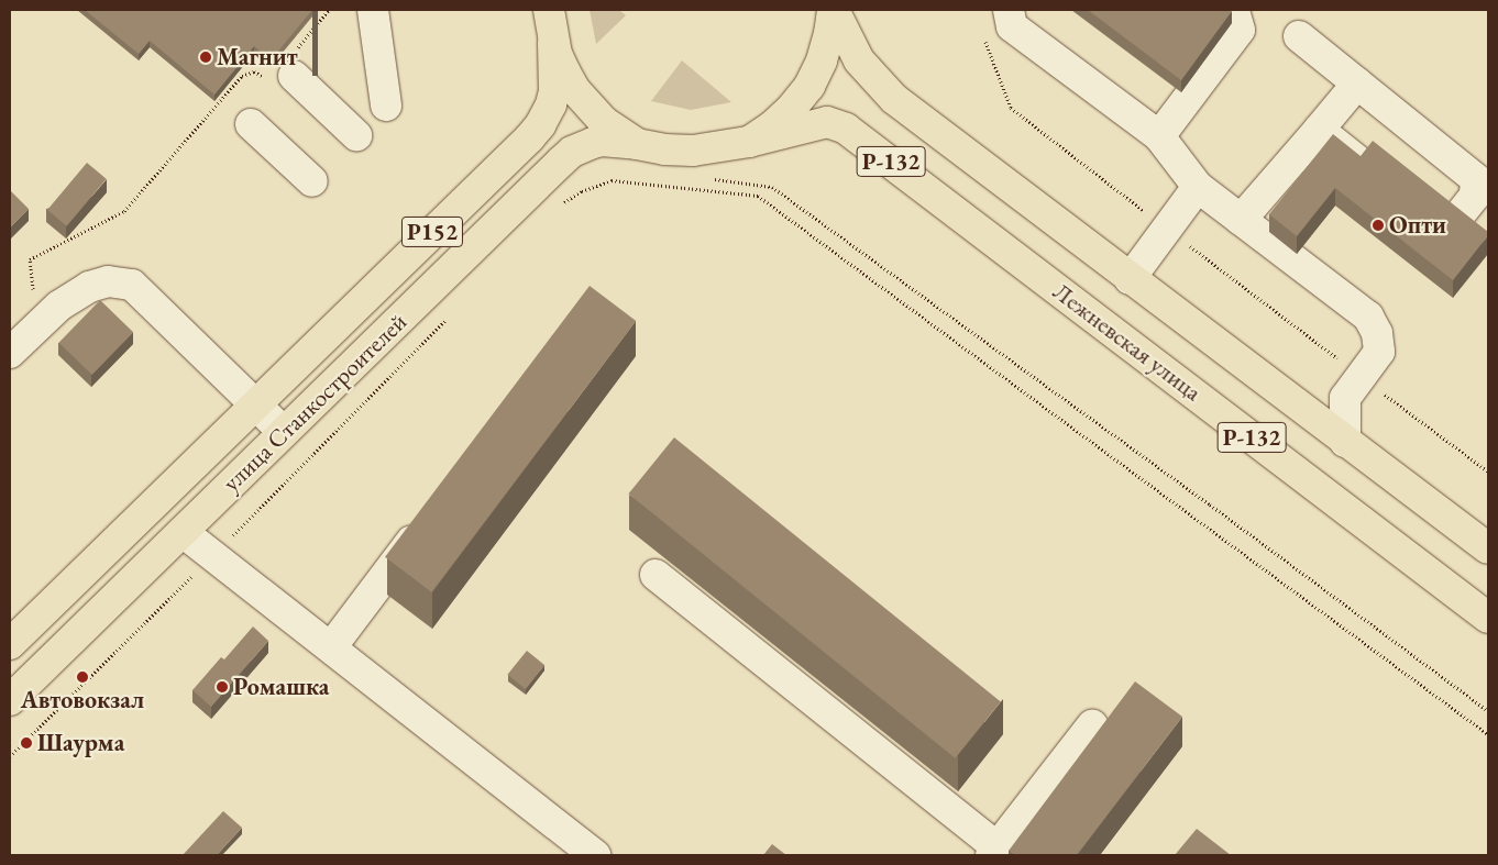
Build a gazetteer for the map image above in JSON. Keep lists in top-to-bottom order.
{
  "streets": {
    "main road": [
      "Р-132",
      "Р152",
      "Лежневская улица",
      "улица Станкостроителей"
    ]
  },
  "crossings": [
    ["Лежневская улица", "улица Станкостроителей"]
  ],
  "places": [
    "Магнит",
    "Опти",
    "Автовокзал",
    "Ромашка",
    "Шаурма"
  ]
}
